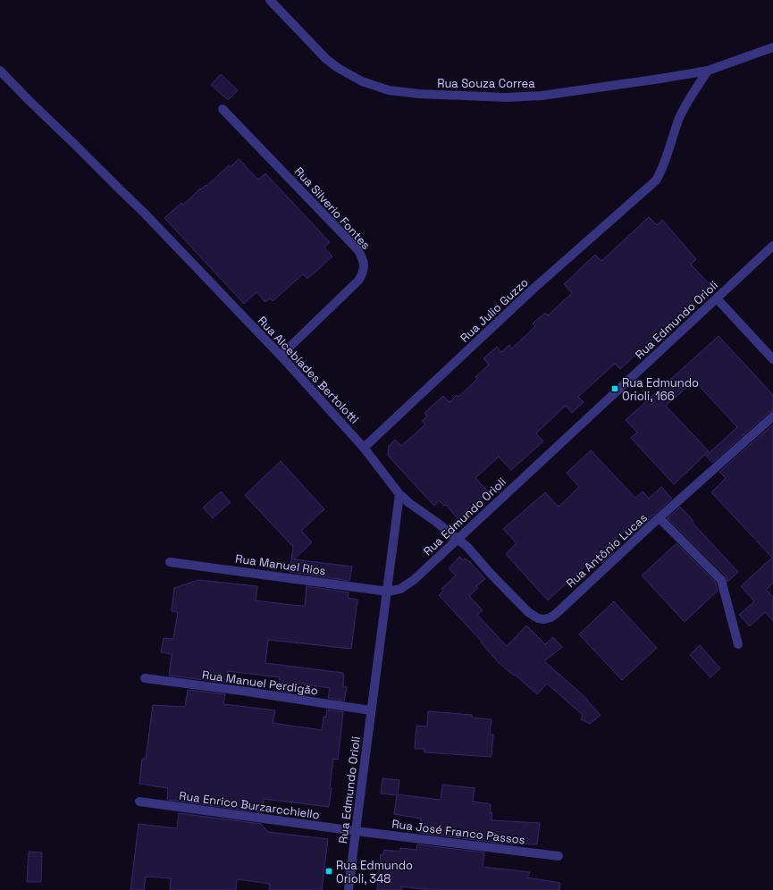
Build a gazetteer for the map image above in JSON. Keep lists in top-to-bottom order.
{
  "streets": {
    "street": [
      "Rua Souza Correa",
      "Rua Silverio Fontes",
      "Rua Julio Guzzo",
      "Rua Edmundo Orioli",
      "Rua Alcebíades Bertolotti",
      "Rua Antônio Lucas",
      "Rua Manuel Rios",
      "Rua Manuel Perdigão",
      "Rua Enrico Burzarcchiello",
      "Rua José Franco Passos"
    ]
  },
  "crossings": [
    ["Rua Souza Correa", "Rua Julio Guzzo"],
    ["Rua Silverio Fontes", "Rua Alcebíades Bertolotti"],
    ["Rua Julio Guzzo", "Rua Alcebíades Bertolotti"],
    ["Rua Edmundo Orioli", "Rua Alcebíades Bertolotti"],
    ["Rua Edmundo Orioli", "Rua Antônio Lucas"],
    ["Rua Edmundo Orioli", "Rua Manuel Rios"],
    ["Rua Edmundo Orioli", "Rua Manuel Perdigão"],
    ["Rua Edmundo Orioli", "Rua Enrico Burzarcchiello"],
    ["Rua Edmundo Orioli", "Rua José Franco Passos"],
    ["Rua Alcebíades Bertolotti", "Rua Antônio Lucas"],
    ["Rua Enrico Burzarcchiello", "Rua José Franco Passos"]
  ],
  "places": {
    "transit": ["Rua Edmundo Orioli, 166", "Rua Edmundo Orioli, 348"]
  }
}
